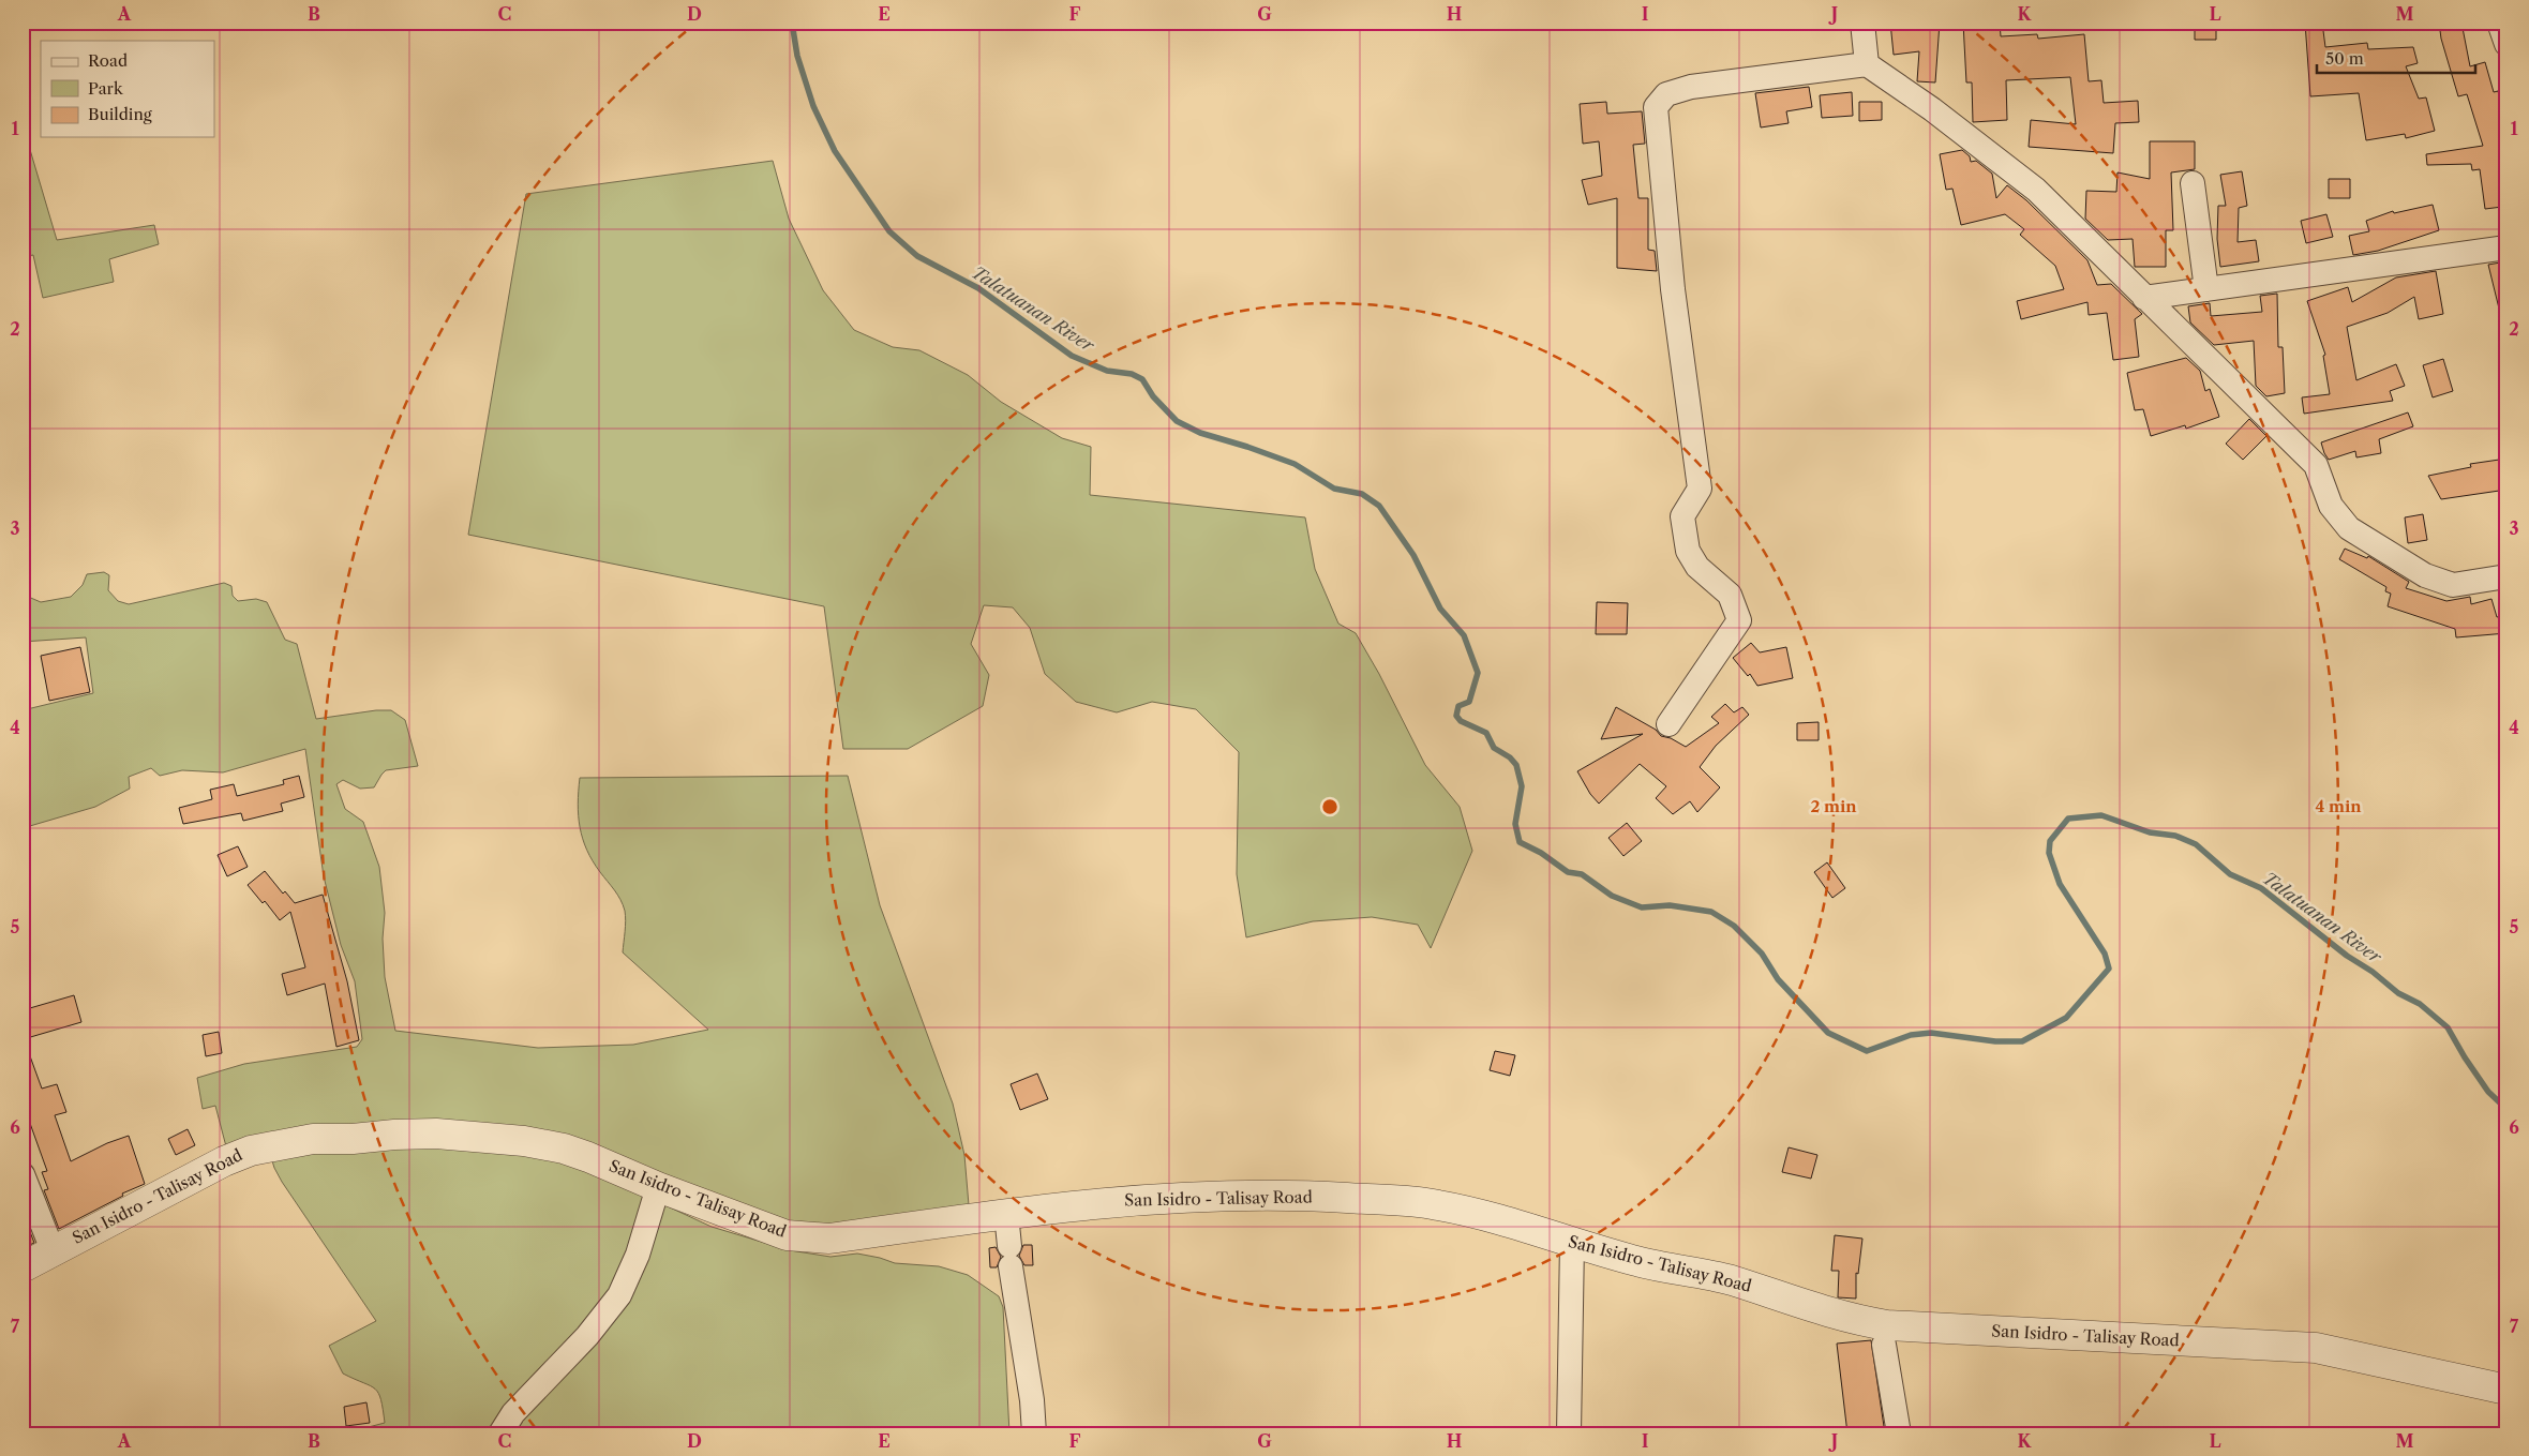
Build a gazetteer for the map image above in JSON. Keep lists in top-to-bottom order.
{
  "streets": {
    "street": ["San Isidro - Talisay Road"]
  },
  "water": ["Talatuanan River"],
  "legend": ["Road", "Park", "Building"],
  "scale_bar": "50 m",
  "grid": {
    "columns": [
      "A",
      "B",
      "C",
      "D",
      "E",
      "F",
      "G",
      "H",
      "I",
      "J",
      "K",
      "L",
      "M"
    ],
    "rows": [
      "1",
      "2",
      "3",
      "4",
      "5",
      "6",
      "7"
    ]
  },
  "rings": ["2 min", "4 min"]
}
